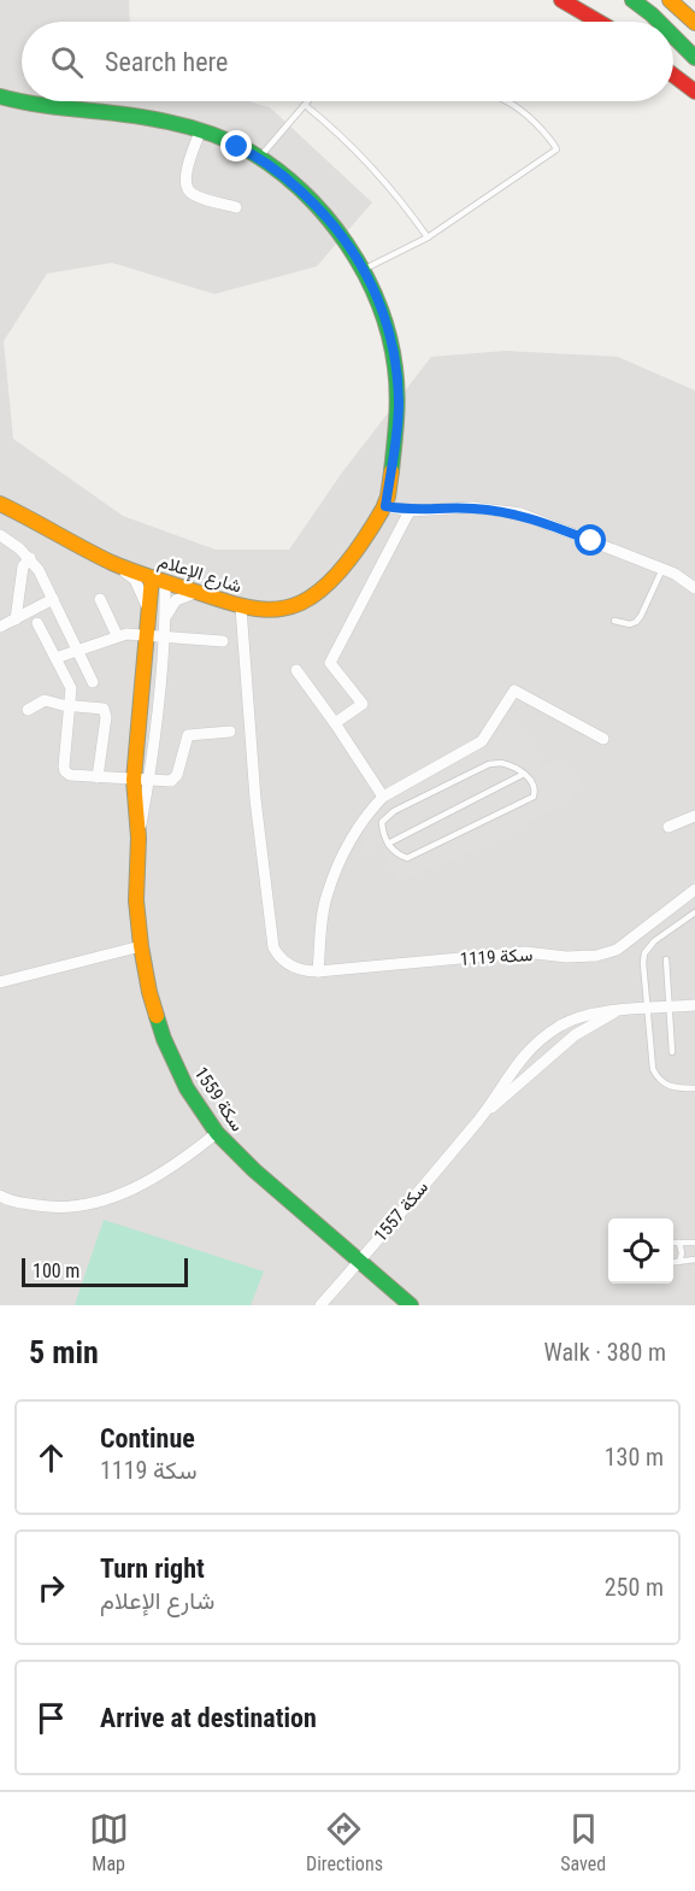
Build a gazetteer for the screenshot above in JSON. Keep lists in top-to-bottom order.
{
  "streets": {
    "main road": ["شارع الإعلام", "سكة 1559"],
    "street": ["سكة 1119", "سكة 1557"]
  },
  "crossings": [
    ["شارع الإعلام", "سكة 1559"],
    ["سكة 1559", "سكة 1557"]
  ],
  "scale_bar": "100 m",
  "page": {
    "search": "Search here",
    "scale": "100 m",
    "heading": ["5 min", "Walk · 380 m"],
    "list": [
      ["Continue", "سكة 1119", "130 m"],
      ["Turn right", "شارع الإعلام", "250 m"],
      "Arrive at destination"
    ],
    "nav": ["Map", "Directions", "Saved"]
  }
}
